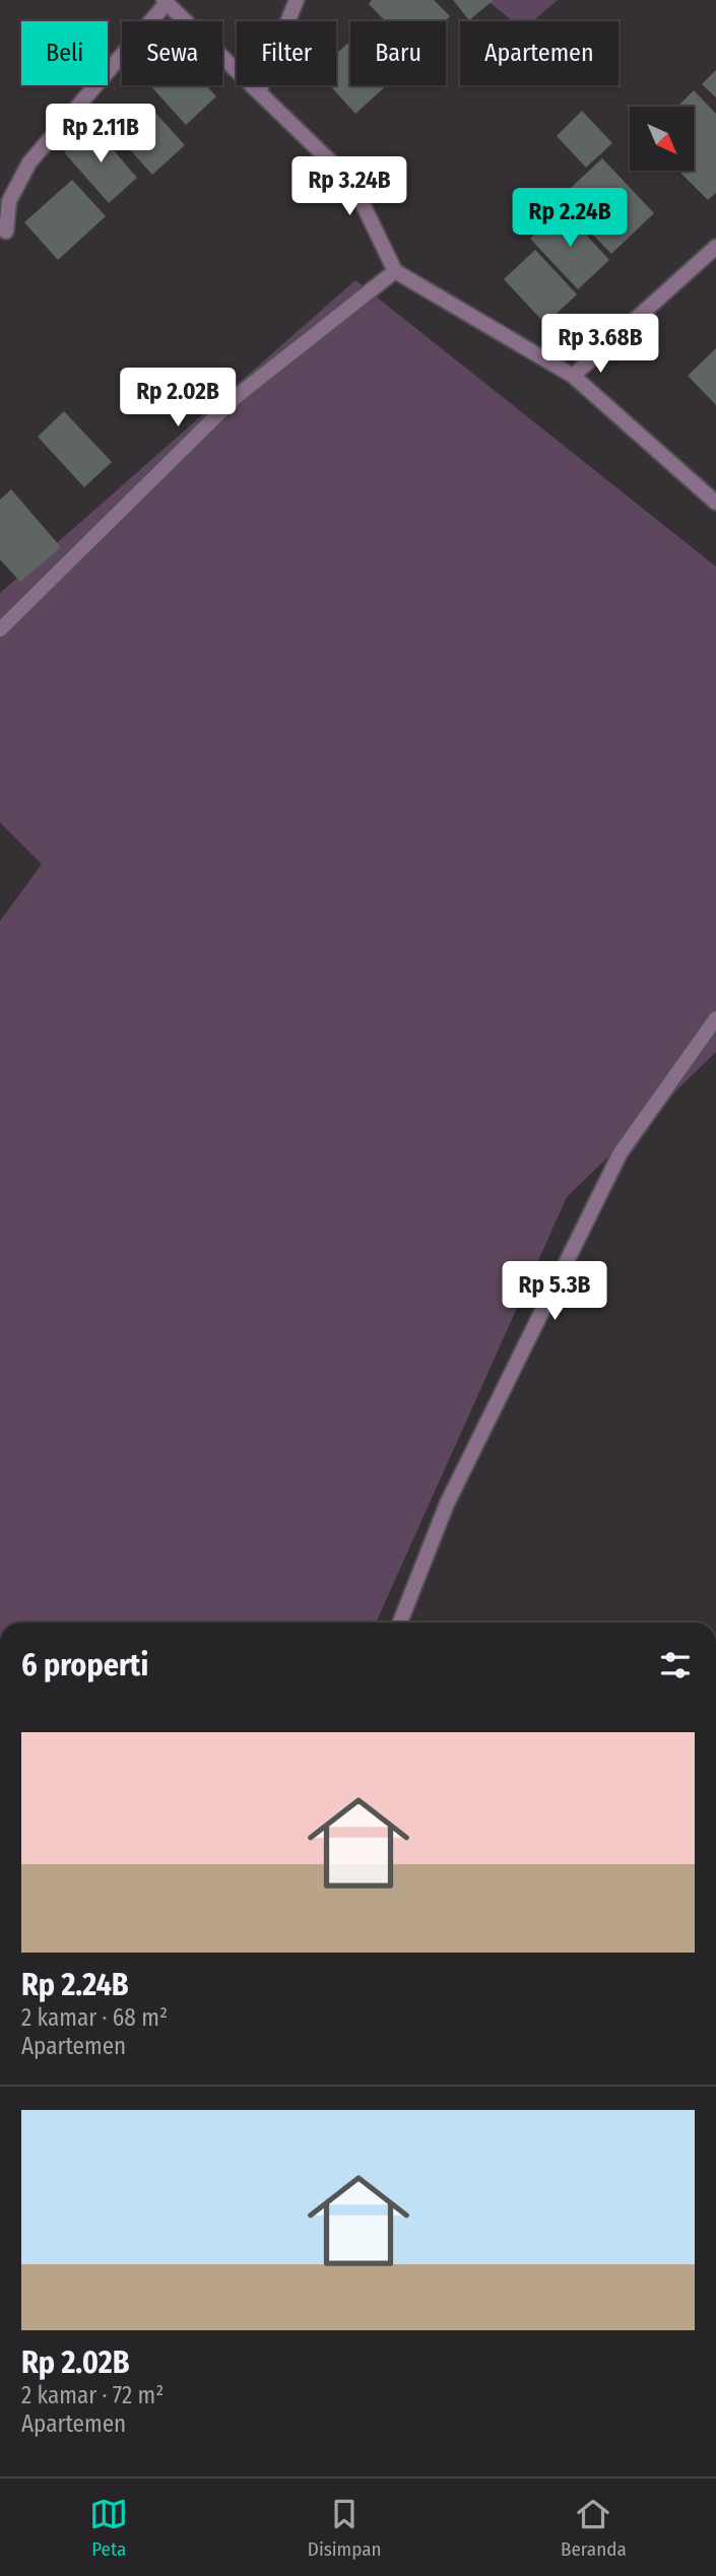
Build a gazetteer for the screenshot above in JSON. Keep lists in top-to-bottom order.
{
  "north": "bottom right",
  "page": {
    "chip": [
      "Beli",
      "Sewa",
      "Filter",
      "Baru",
      "Apartemen"
    ],
    "price": [
      "Rp 2.11B",
      "Rp 3.24B",
      "Rp 2.24B",
      "Rp 3.68B",
      "Rp 2.02B",
      "Rp 5.3B"
    ],
    "heading": "6 properti",
    "list": [
      {
        "name": "Rp 2.24B",
        "note": "2 kamar · 68 m² · Apartemen"
      },
      {
        "name": "Rp 2.02B",
        "note": "2 kamar · 72 m² · Apartemen"
      }
    ],
    "tabs": ["Peta", "Disimpan", "Beranda"]
  }
}
